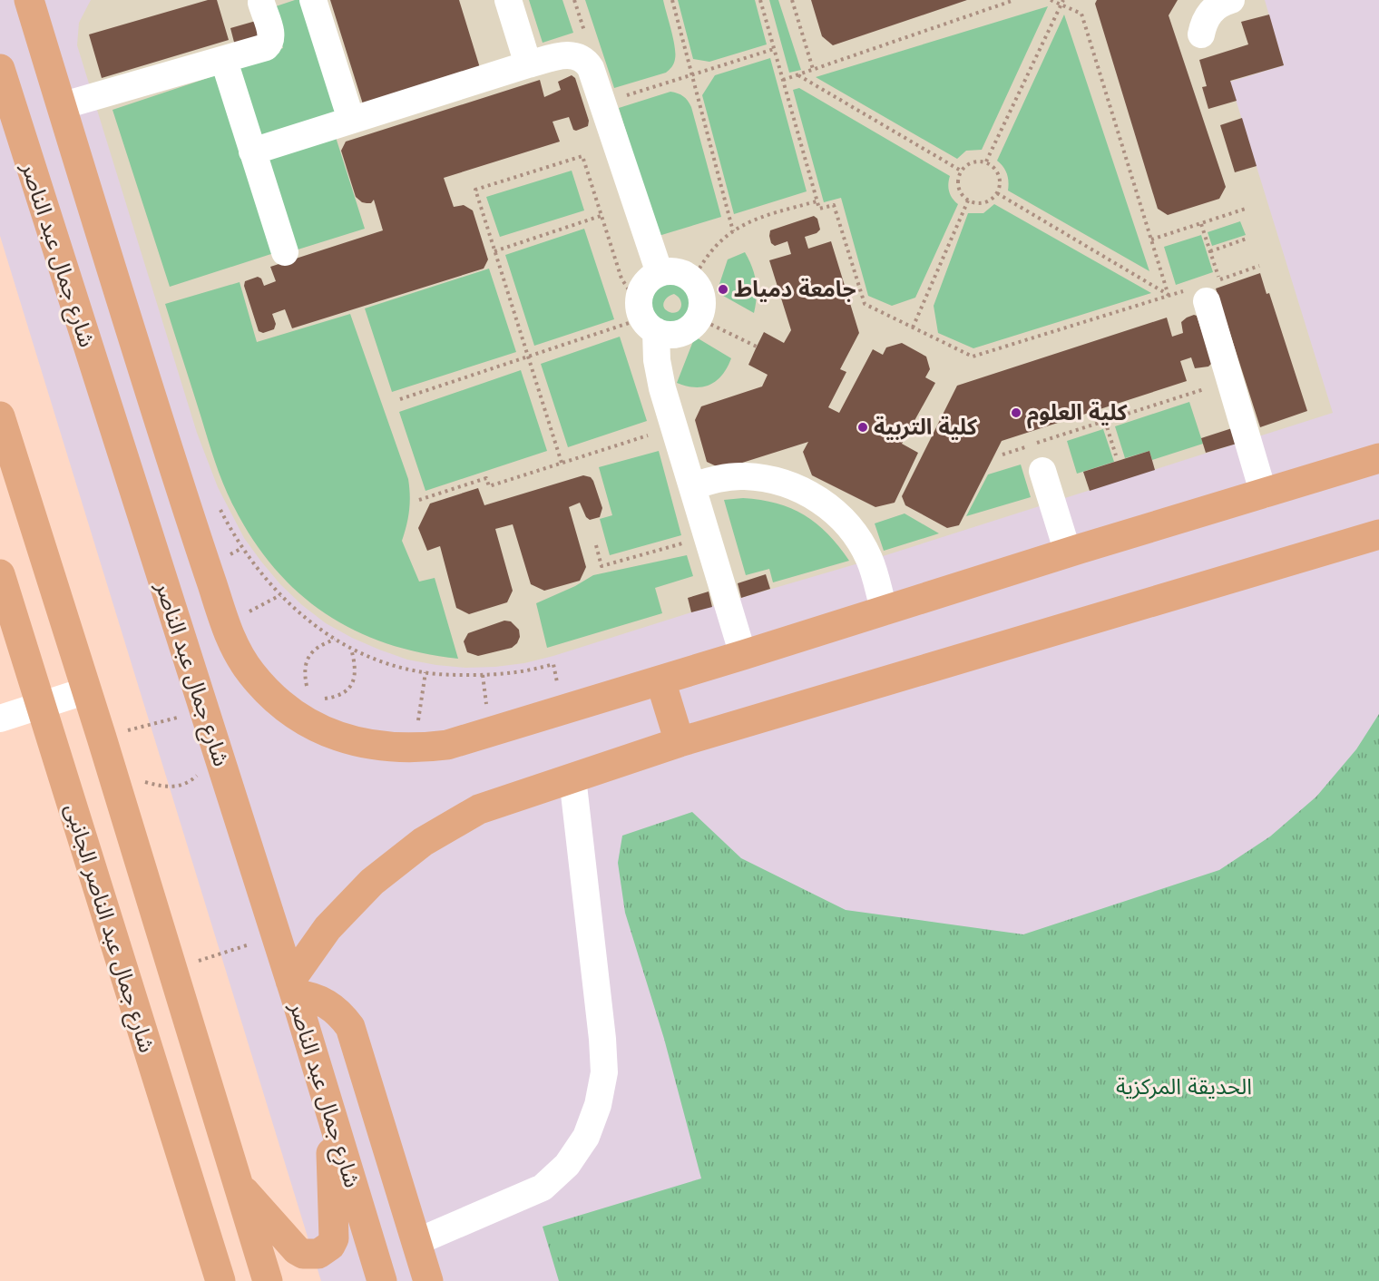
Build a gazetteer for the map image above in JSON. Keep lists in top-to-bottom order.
{
  "streets": {
    "main road": ["شارع جمال عبد الناصر", "شارع جمال عبد الناصر الجانبى"]
  },
  "parks": ["الحديقة المركزية"],
  "places": ["جامعة دمياط", "كلية العلوم", "كلية التربية"]
}
